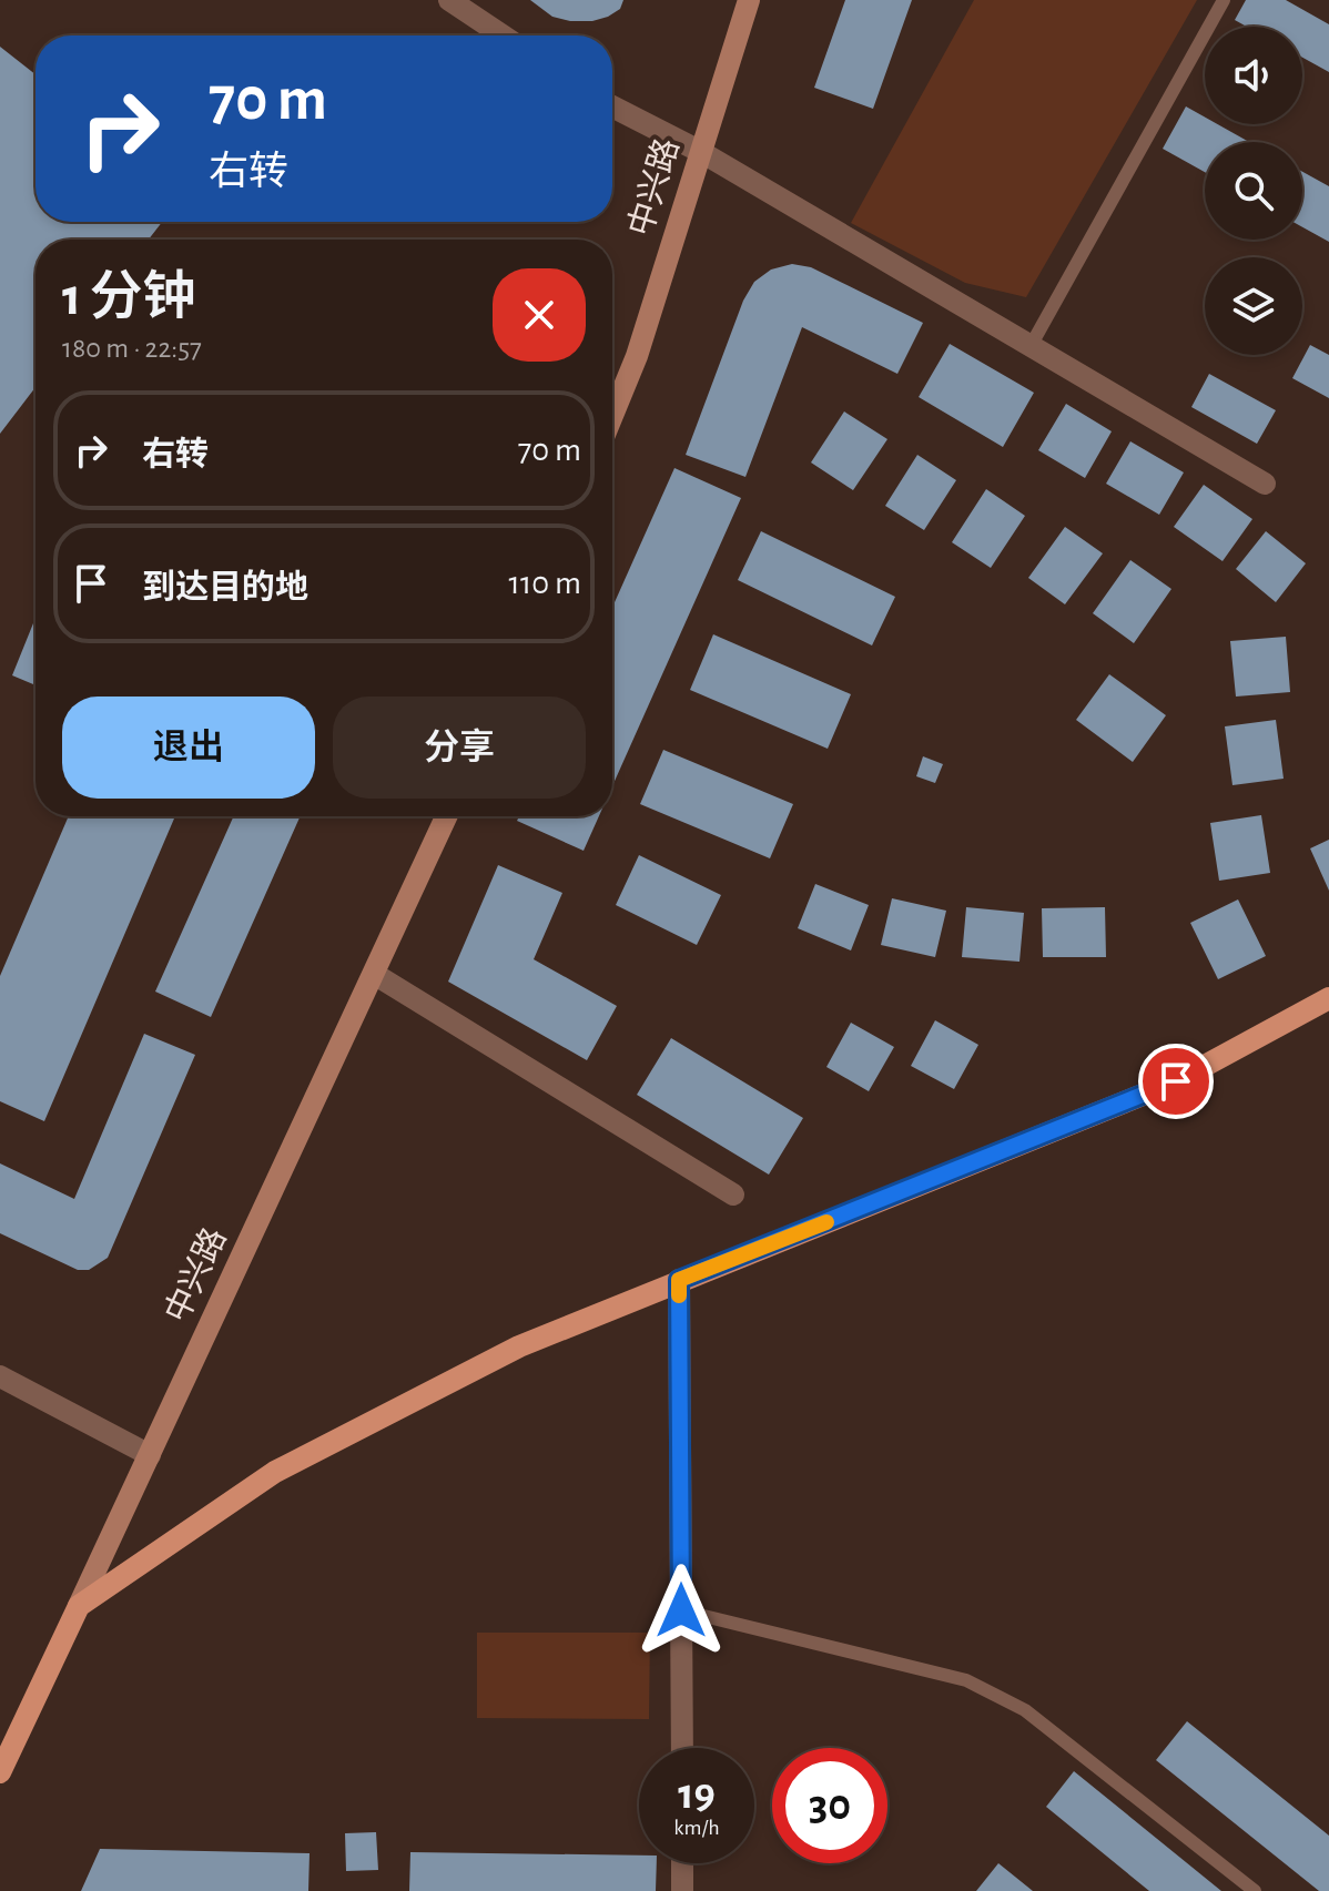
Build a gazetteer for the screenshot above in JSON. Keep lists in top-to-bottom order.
{
  "streets": {
    "main road": ["中兴路"]
  },
  "page": {
    "turn": ["70 m", "右转"],
    "heading": ["1 分钟", "180 m · 22:57"],
    "list": [
      {
        "name": "右转",
        "value": "70 m"
      },
      {
        "name": "到达目的地",
        "value": "110 m"
      }
    ],
    "buttons": ["退出", "分享"],
    "speed": "19 km/h",
    "limit": "30"
  }
}
